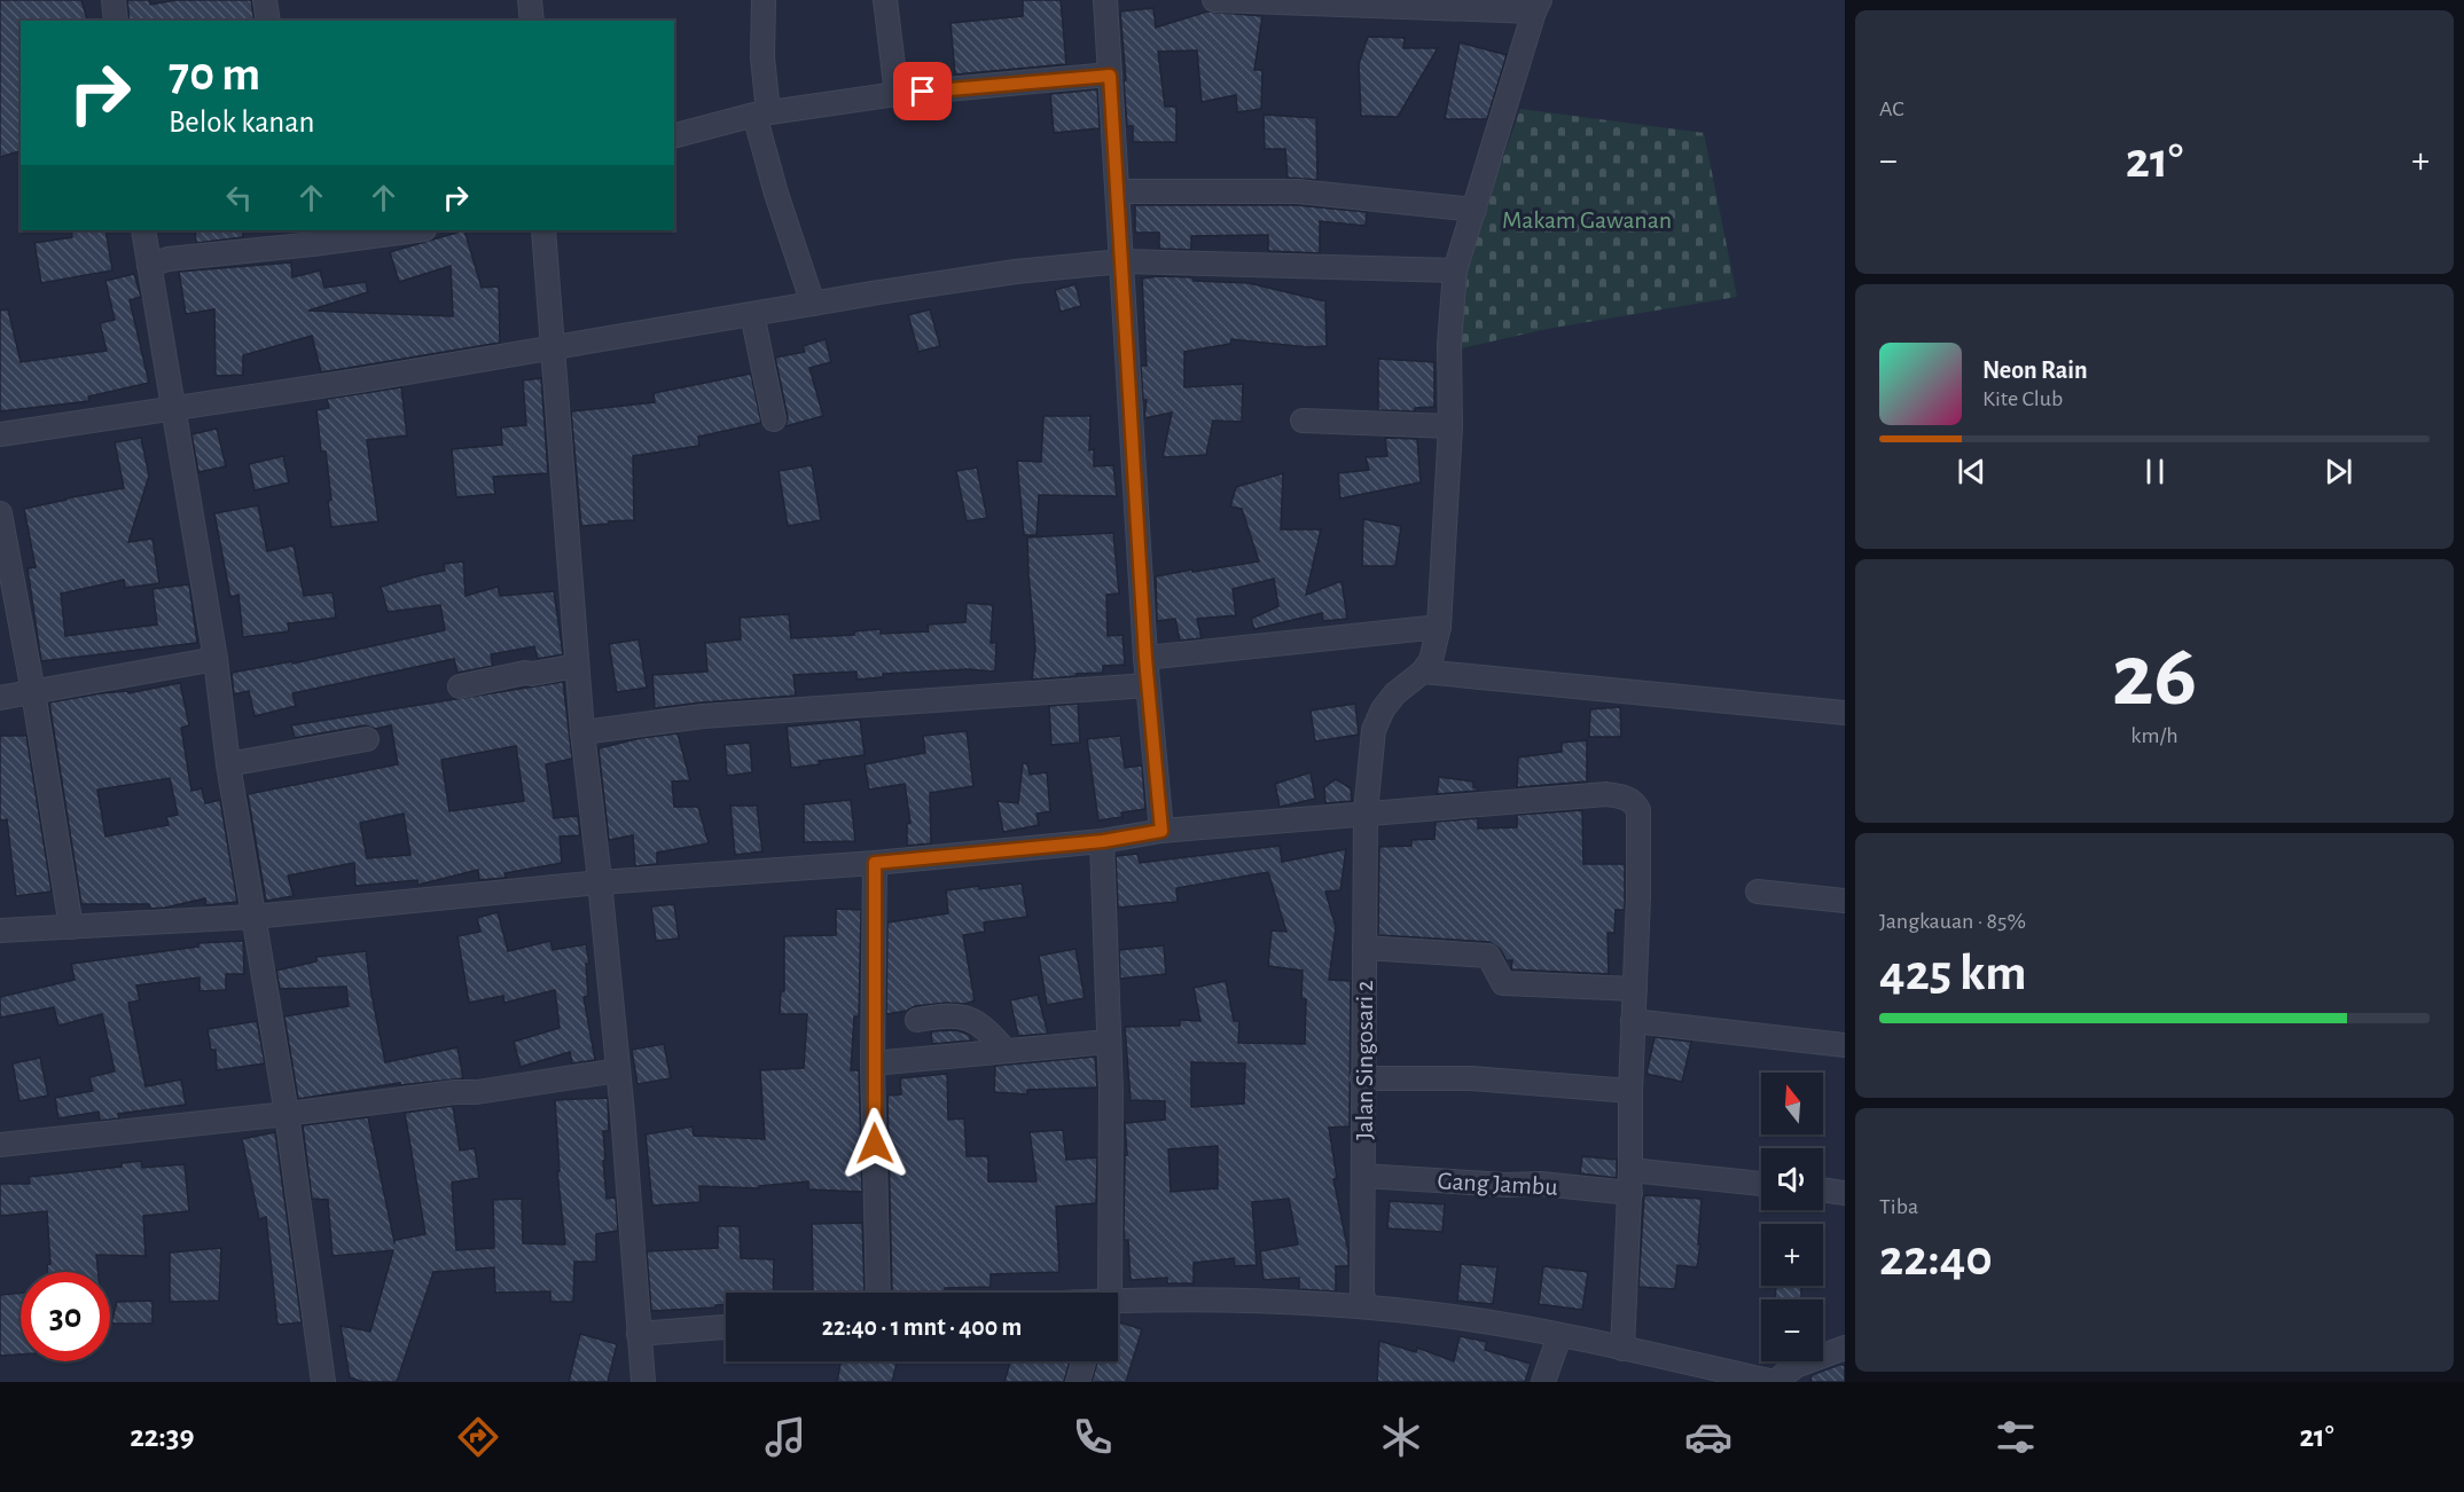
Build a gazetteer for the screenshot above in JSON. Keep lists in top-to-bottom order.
{
  "streets": {
    "street": ["Jalan Singosari 2", "Gang Jambu"]
  },
  "crossings": [
    ["Jalan Singosari 2", "Gang Jambu"]
  ],
  "parks": ["Makam Gawanan"],
  "north": "top",
  "page": {
    "tile": [
      "AC",
      ["26", "km/h"],
      ["Jangkauan · 85%", "425 km"],
      ["Tiba", "22:40"]
    ],
    "turn": ["70 m", "Belok kanan"],
    "heat": ["−", "21°", "+"],
    "song": ["Neon Rain", "Kite Club"],
    "map_buttons": ["+", "−"],
    "limit": "30",
    "trip": "22:40 · 1 mnt · 400 m",
    "tabs": ["22:39", "21°"]
  }
}
